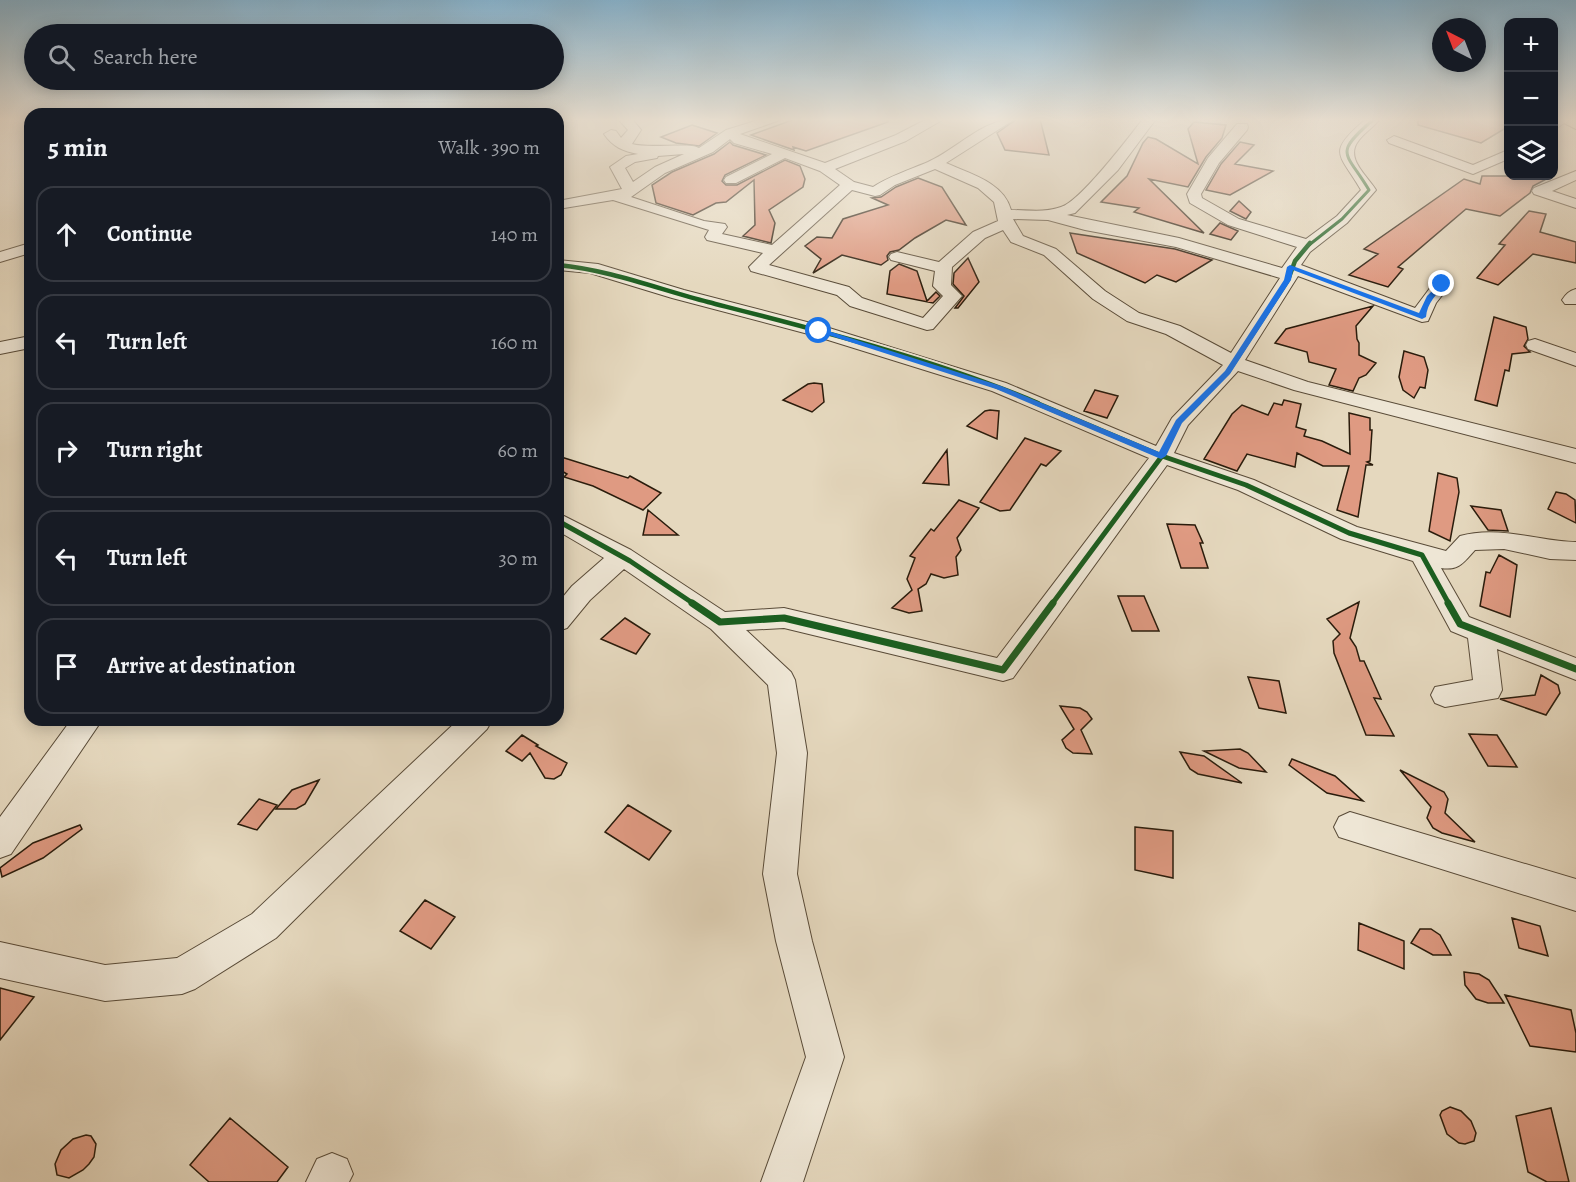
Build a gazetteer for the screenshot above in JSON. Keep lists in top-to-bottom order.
{
  "north": "top left",
  "page": {
    "map_buttons": ["+", "−"],
    "search": "Search here",
    "heading": ["5 min", "Walk · 390 m"],
    "list": [
      ["Continue", "140 m"],
      ["Turn left", "160 m"],
      ["Turn right", "60 m"],
      ["Turn left", "30 m"],
      "Arrive at destination"
    ]
  }
}
